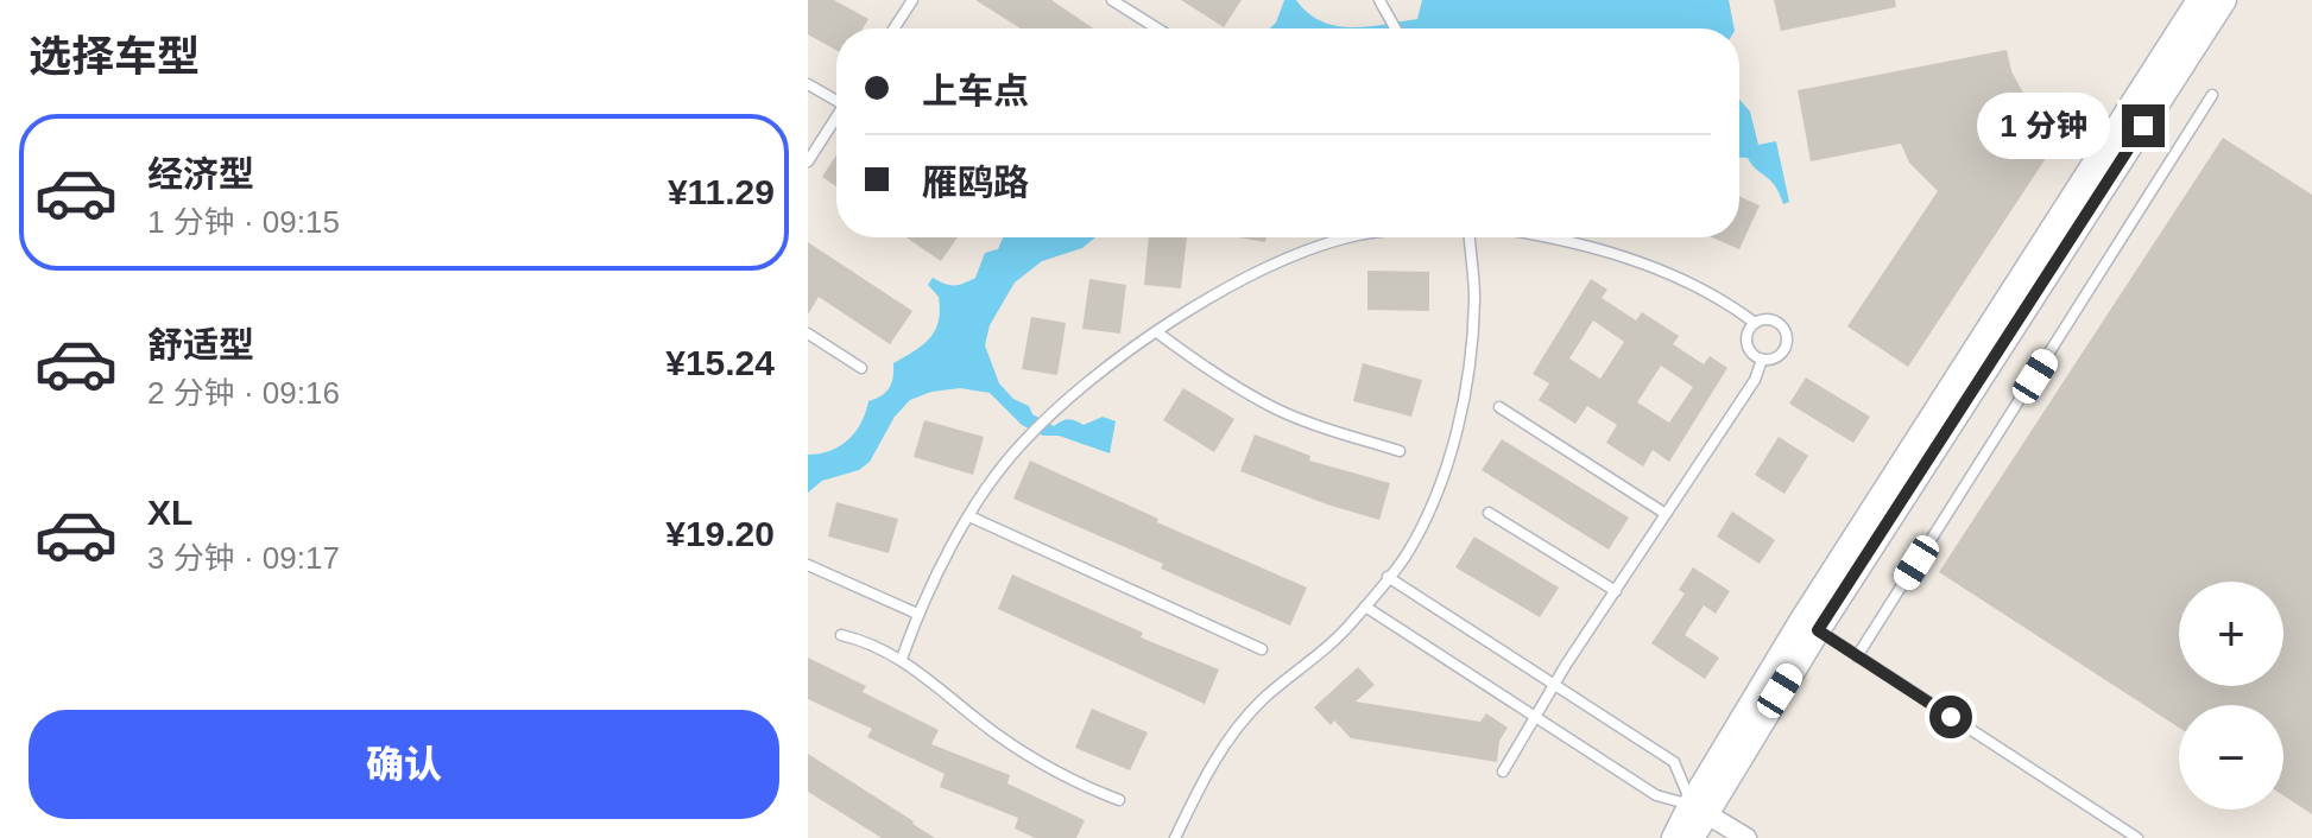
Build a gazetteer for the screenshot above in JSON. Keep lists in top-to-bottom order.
{
  "page": {
    "heading": "选择车型",
    "banner": ["上车点", "雁鸥路"],
    "bubble": "1 分钟",
    "list": [
      {
        "name": "经济型",
        "note": "1 分钟 · 09:15",
        "value": "¥11.29"
      },
      {
        "name": "舒适型",
        "note": "2 分钟 · 09:16",
        "value": "¥15.24"
      },
      {
        "name": "XL",
        "note": "3 分钟 · 09:17",
        "value": "¥19.20"
      }
    ],
    "map_buttons": ["+", "−"],
    "buttons": "确认"
  }
}
